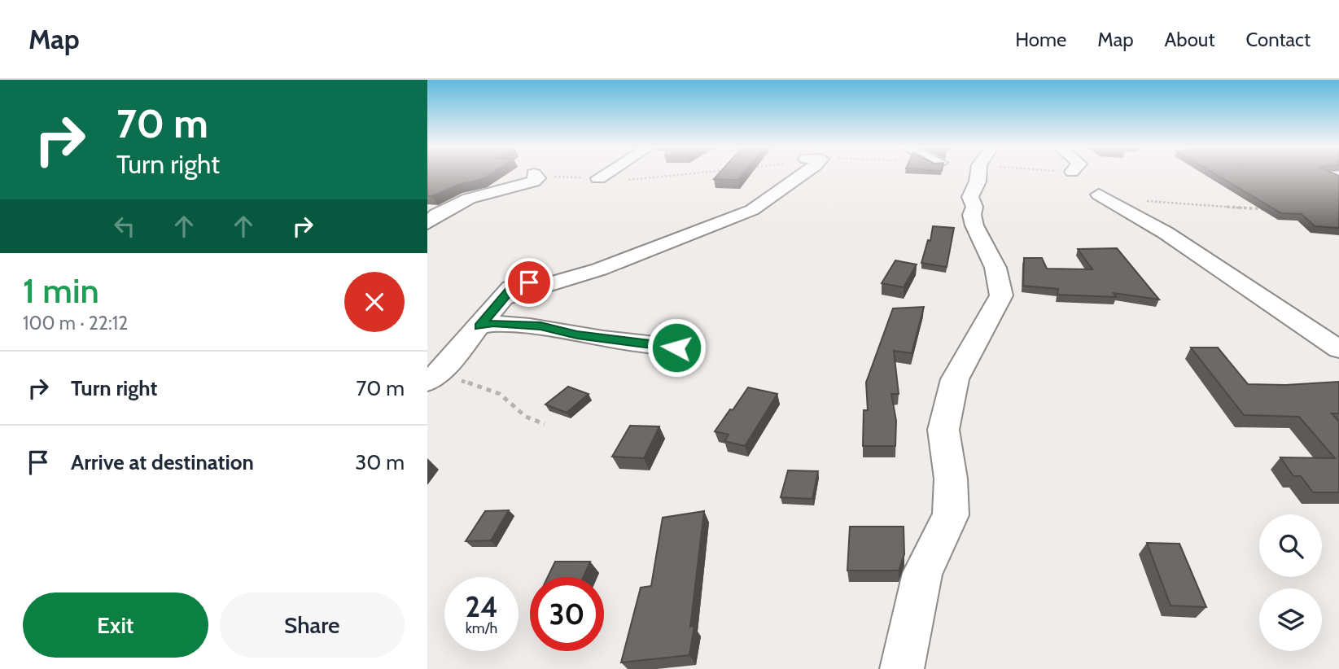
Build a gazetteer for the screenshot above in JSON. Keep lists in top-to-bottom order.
{
  "page": {
    "header": "Map",
    "nav": [
      "Home",
      "Map",
      "About",
      "Contact"
    ],
    "turn": ["70 m", "Turn right"],
    "heading": ["1 min", "100 m · 22:12"],
    "list": [
      {
        "name": "Turn right",
        "value": "70 m"
      },
      {
        "name": "Arrive at destination",
        "value": "30 m"
      }
    ],
    "speed": "24 km/h",
    "limit": "30",
    "buttons": ["Exit", "Share"]
  }
}
